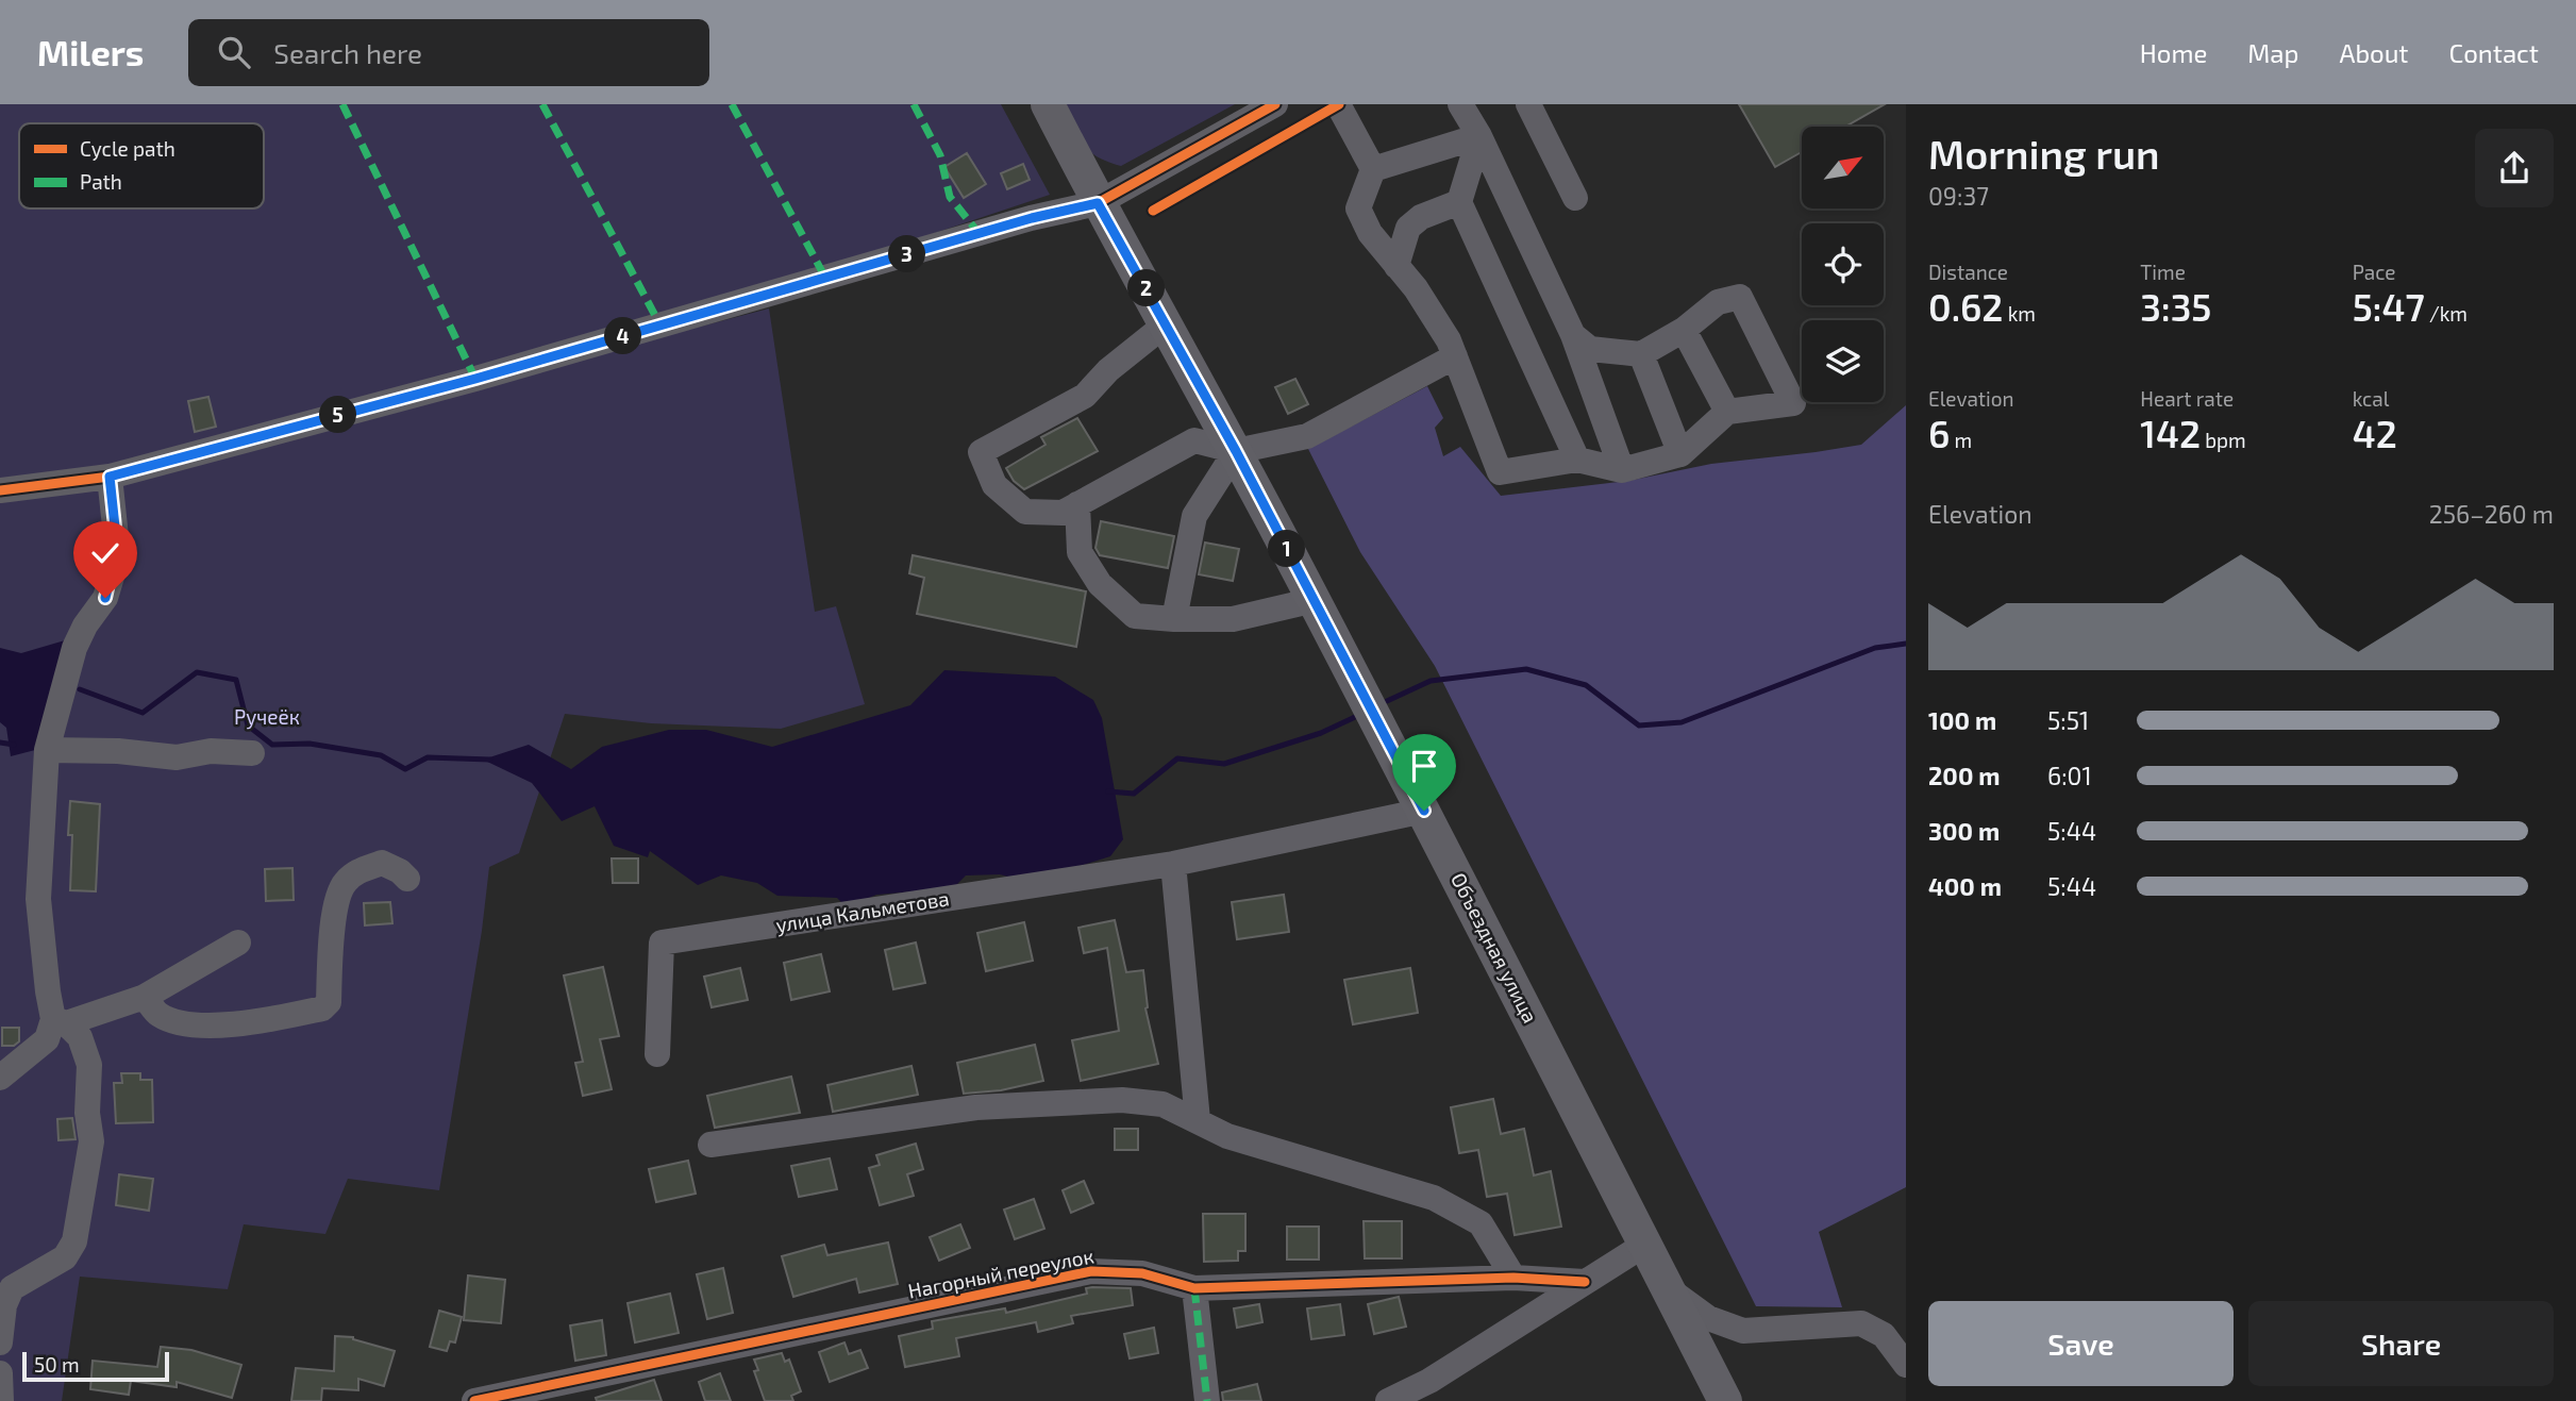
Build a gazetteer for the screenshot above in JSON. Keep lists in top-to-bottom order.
{
  "streets": {
    "main road": ["Объездная улица"],
    "street": ["улица Кальметова", "Нагорный переулок"]
  },
  "crossings": [
    ["улица Кальметова", "Объездная улица"]
  ],
  "parks": ["Ручеёк"],
  "legend": ["Cycle path", "Path"],
  "scale_bar": "50 m",
  "north": "top right",
  "page": {
    "header": "Milers",
    "search": "Search here",
    "nav": [
      "Home",
      "Map",
      "About",
      "Contact"
    ],
    "heading": ["Morning run", "09:37"],
    "stats": [
      ["Distance", "0.62 km"],
      ["Time", "3:35"],
      ["Pace", "5:47 /km"],
      ["Elevation", "6 m"],
      ["Heart rate", "142 bpm"],
      ["kcal", "42"]
    ],
    "pins": [
      "3",
      "2",
      "4",
      "5",
      "1"
    ],
    "chart": ["Elevation", "256–260 m"],
    "list": [
      {
        "name": "100 m",
        "note": "5:51"
      },
      {
        "name": "200 m",
        "note": "6:01"
      },
      {
        "name": "300 m",
        "note": "5:44"
      },
      {
        "name": "400 m",
        "note": "5:44"
      }
    ],
    "buttons": ["Save", "Share"],
    "scale": "50 m"
  }
}
